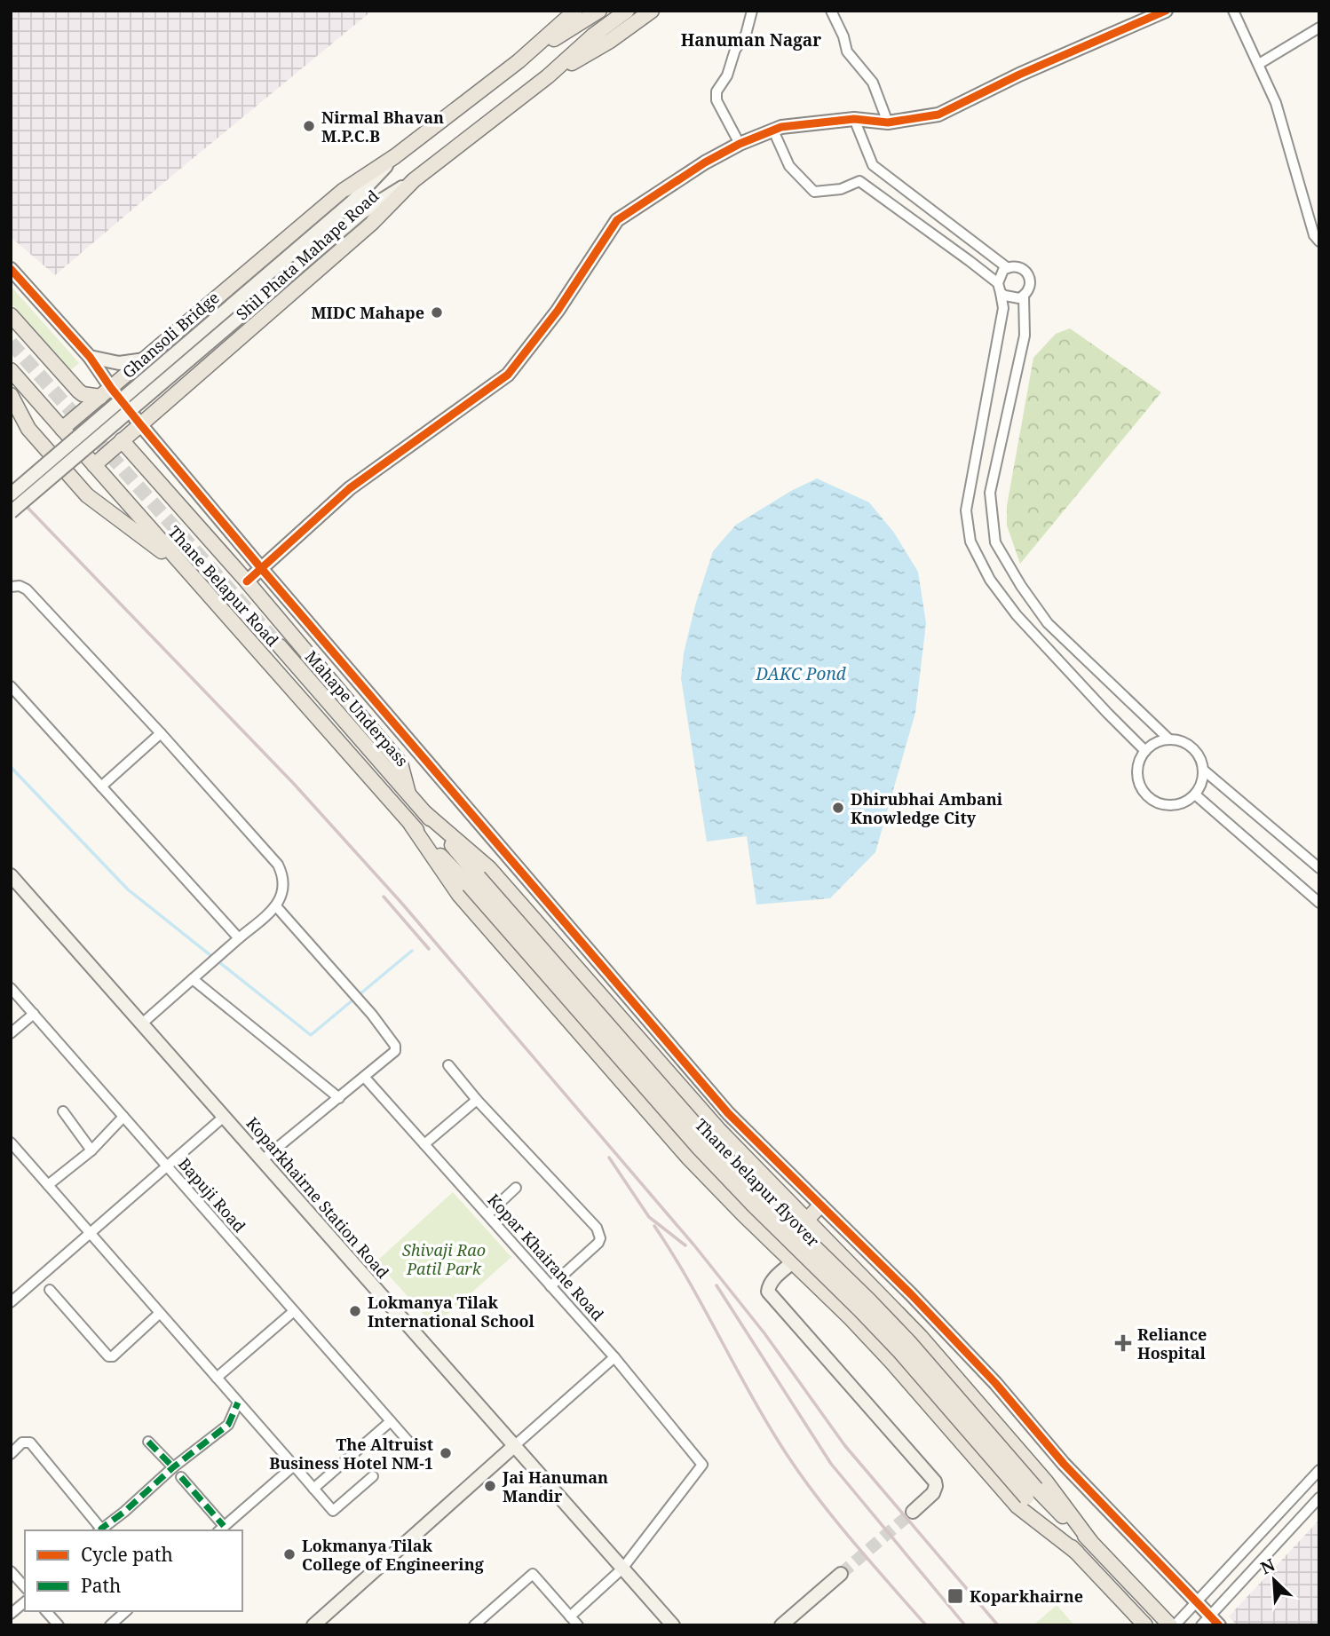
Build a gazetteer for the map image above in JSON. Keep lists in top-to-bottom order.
{
  "streets": {
    "main road": [
      "Shil Phata Mahape Road",
      "Thane Belapur Road",
      "Mahape Underpass",
      "Thane belapur flyover"
    ],
    "street": [
      "Ghansoli Bridge",
      "Bapuji Road",
      "Koparkhairne Station Road",
      "Kopar Khairane Road"
    ]
  },
  "crossings": [
    ["Shil Phata Mahape Road", "Ghansoli Bridge"],
    ["Shil Phata Mahape Road", "Thane Belapur Road"],
    ["Thane Belapur Road", "Mahape Underpass"],
    ["Koparkhairne Station Road", "Kopar Khairane Road"]
  ],
  "districts": ["Hanuman Nagar"],
  "water": ["DAKC Pond"],
  "parks": ["Shivaji Rao Patil Park"],
  "places": {
    "other": [
      "Nirmal Bhavan M.P.C.B",
      "MIDC Mahape",
      "Dhirubhai Ambani Knowledge City",
      "Lokmanya Tilak International School",
      "The Altruist Business Hotel NM-1",
      "Jai Hanuman Mandir",
      "Lokmanya Tilak College of Engineering"
    ],
    "health": ["Reliance Hospital"],
    "transit": ["Koparkhairne"]
  },
  "legend": ["Cycle path", "Path"],
  "north": "top left"
}
